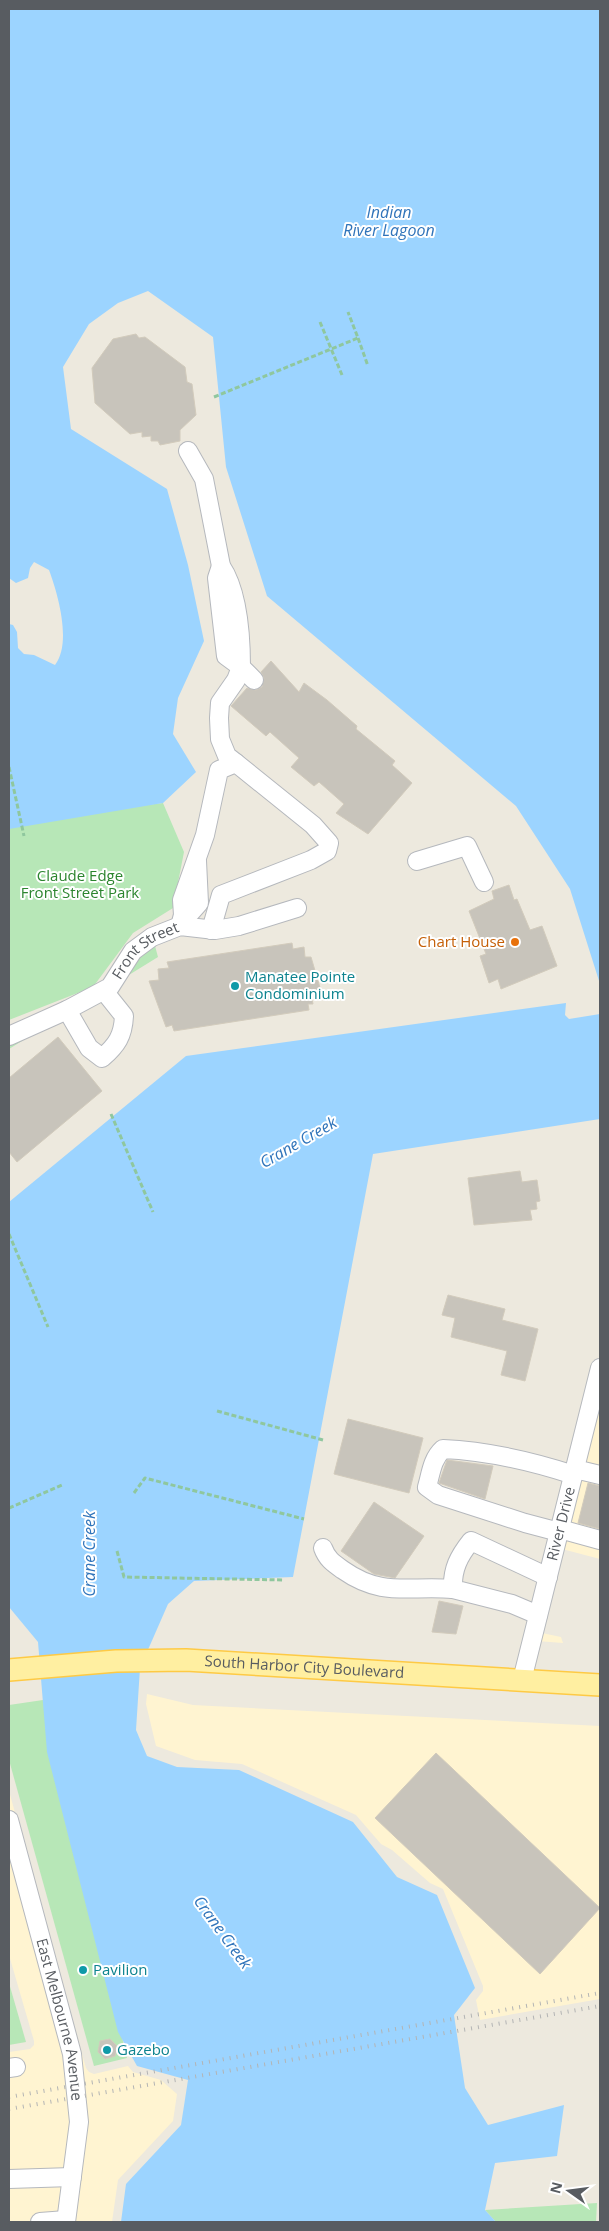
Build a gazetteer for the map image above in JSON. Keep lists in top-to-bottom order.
{
  "streets": {
    "main road": ["South Harbor City Boulevard"],
    "street": ["Front Street", "River Drive", "East Melbourne Avenue"]
  },
  "crossings": [
    ["River Drive", "South Harbor City Boulevard"]
  ],
  "water": ["Indian River Lagoon", "Crane Creek"],
  "parks": ["Claude Edge Front Street Park"],
  "places": [
    "Chart House",
    "Manatee Pointe Condominium",
    "Pavilion",
    "Gazebo"
  ],
  "north": "left"
}
